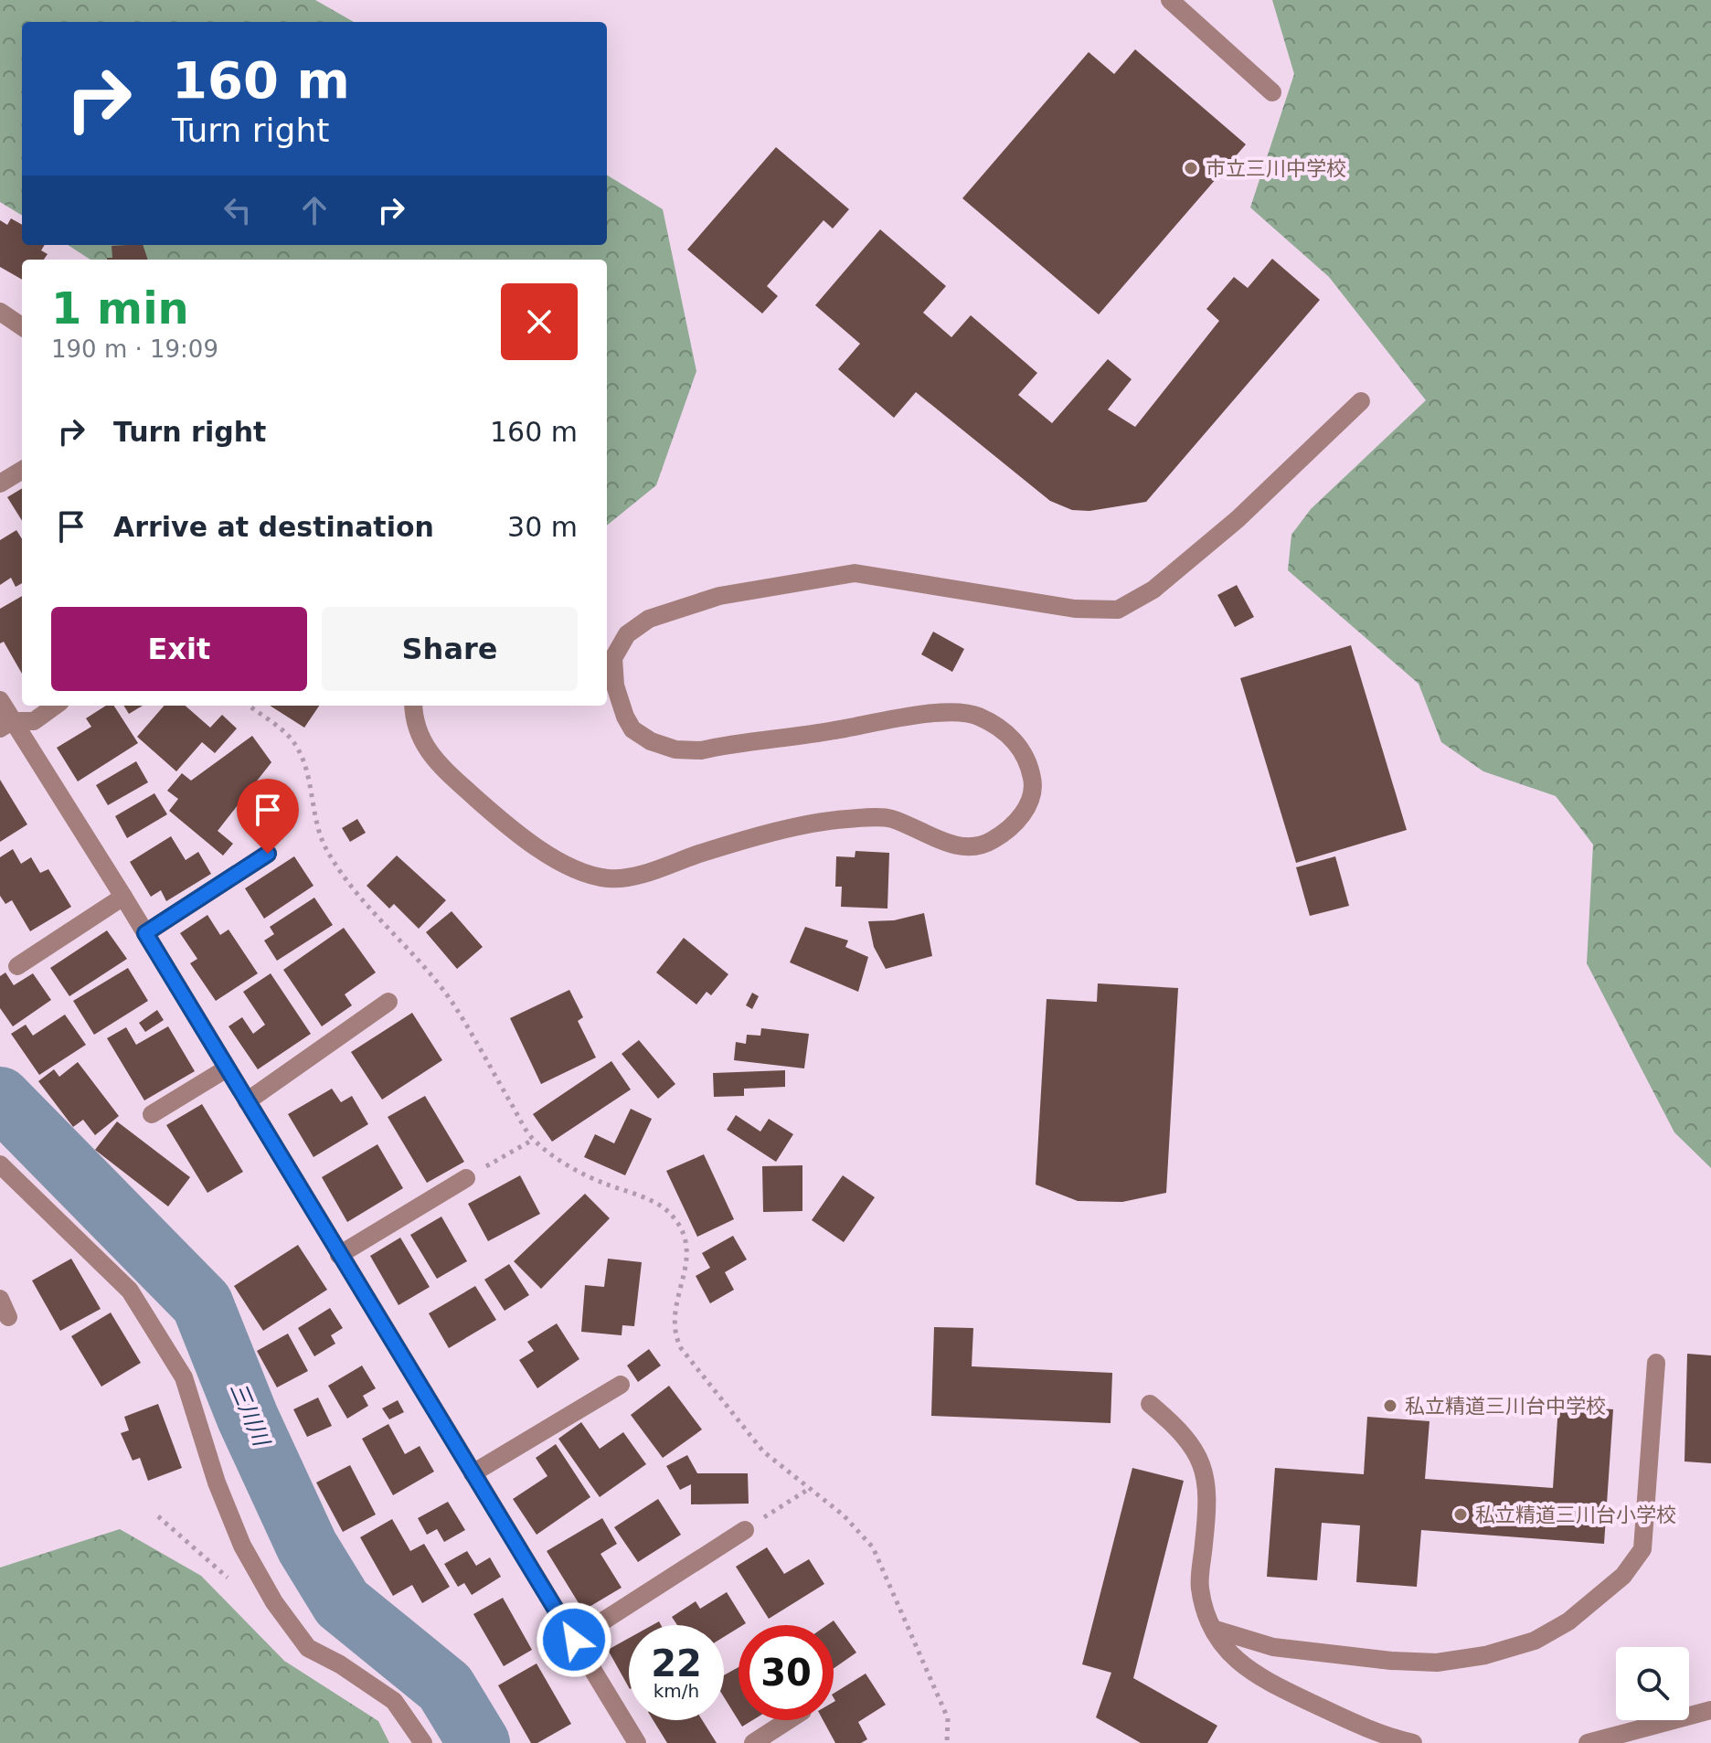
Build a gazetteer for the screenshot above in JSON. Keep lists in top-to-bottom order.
{
  "water": ["三川川"],
  "places": ["市立三川中学校", "私立精道三川台中学校", "私立精道三川台小学校"],
  "page": {
    "turn": ["160 m", "Turn right"],
    "heading": ["1 min", "190 m · 19:09"],
    "list": [
      {
        "name": "Turn right",
        "value": "160 m"
      },
      {
        "name": "Arrive at destination",
        "value": "30 m"
      }
    ],
    "buttons": ["Exit", "Share"],
    "speed": "22 km/h",
    "limit": "30"
  }
}
